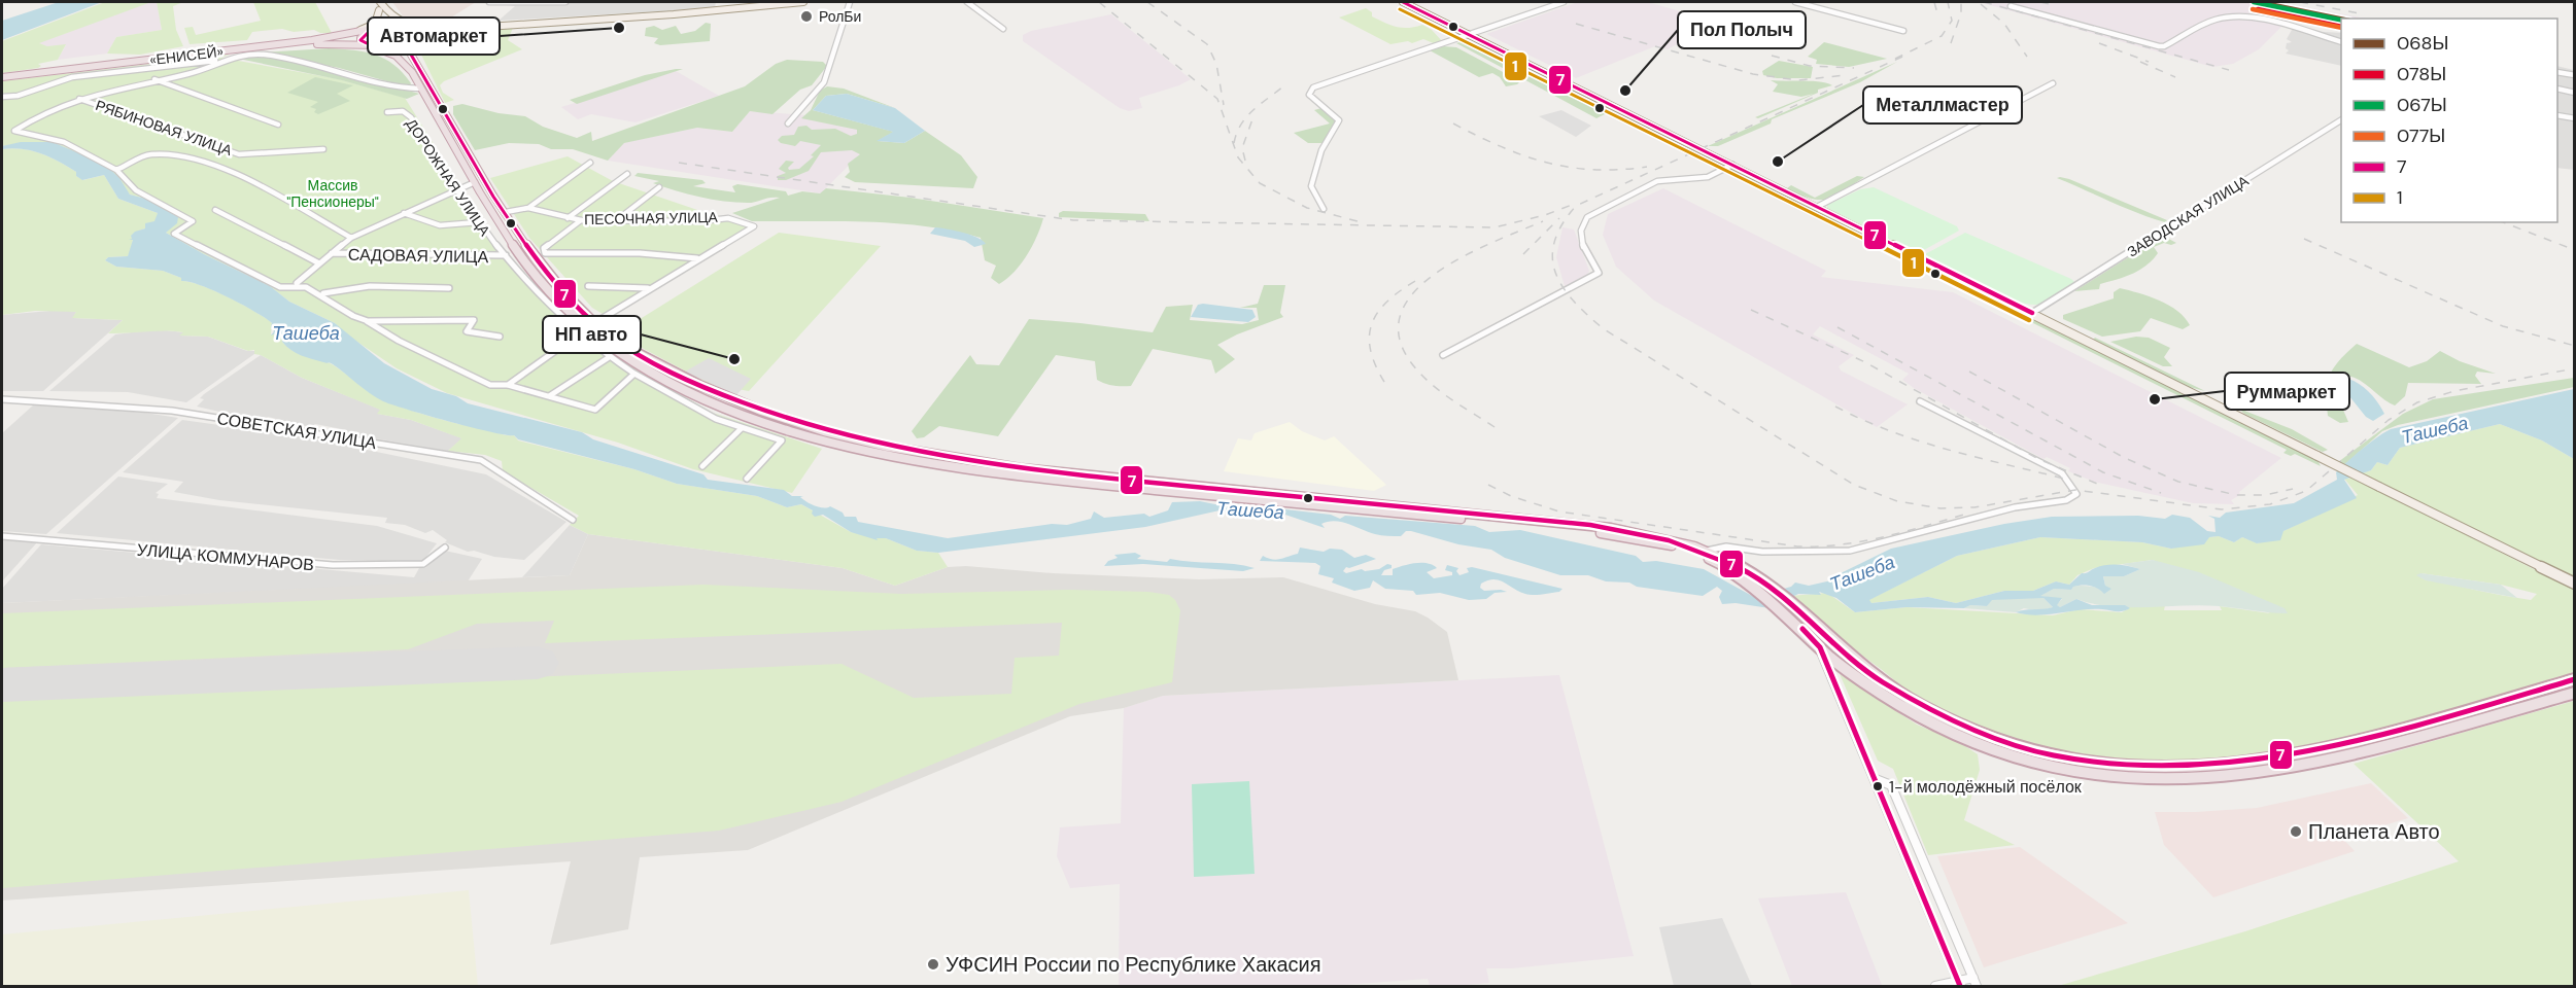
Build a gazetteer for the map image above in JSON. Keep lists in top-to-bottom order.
{
  "streets": {
    "highway": ["«ЕНИСЕЙ»"],
    "street": [
      "РЯБИНОВАЯ УЛИЦА",
      "ДОРОЖНАЯ УЛИЦА",
      "ЗАВОДСКАЯ УЛИЦА",
      "ПЕСОЧНАЯ УЛИЦА",
      "САДОВАЯ УЛИЦА",
      "СОВЕТСКАЯ УЛИЦА",
      "УЛИЦА КОММУНАРОВ"
    ]
  },
  "crossings": [
    ["ДОРОЖНАЯ УЛИЦА", "САДОВАЯ УЛИЦА"]
  ],
  "water": ["Ташеба"],
  "parks": ["Массив \"Пенсионеры\""],
  "places": [
    "РолБи",
    "Автомаркет",
    "Пол Полыч",
    "Металлмастер",
    "НП авто",
    "Руммаркет",
    "1-й молодёжный посёлок",
    "Планета Авто",
    "УФСИН России по Республике Хакасия"
  ],
  "lines": [
    "transit line 068Ы",
    "transit line 067Ы",
    "transit line 7",
    "transit line 078Ы",
    "transit line 077Ы",
    "transit line 1"
  ],
  "legend": [
    "068Ы",
    "078Ы",
    "067Ы",
    "077Ы",
    "7",
    "1"
  ]
}
